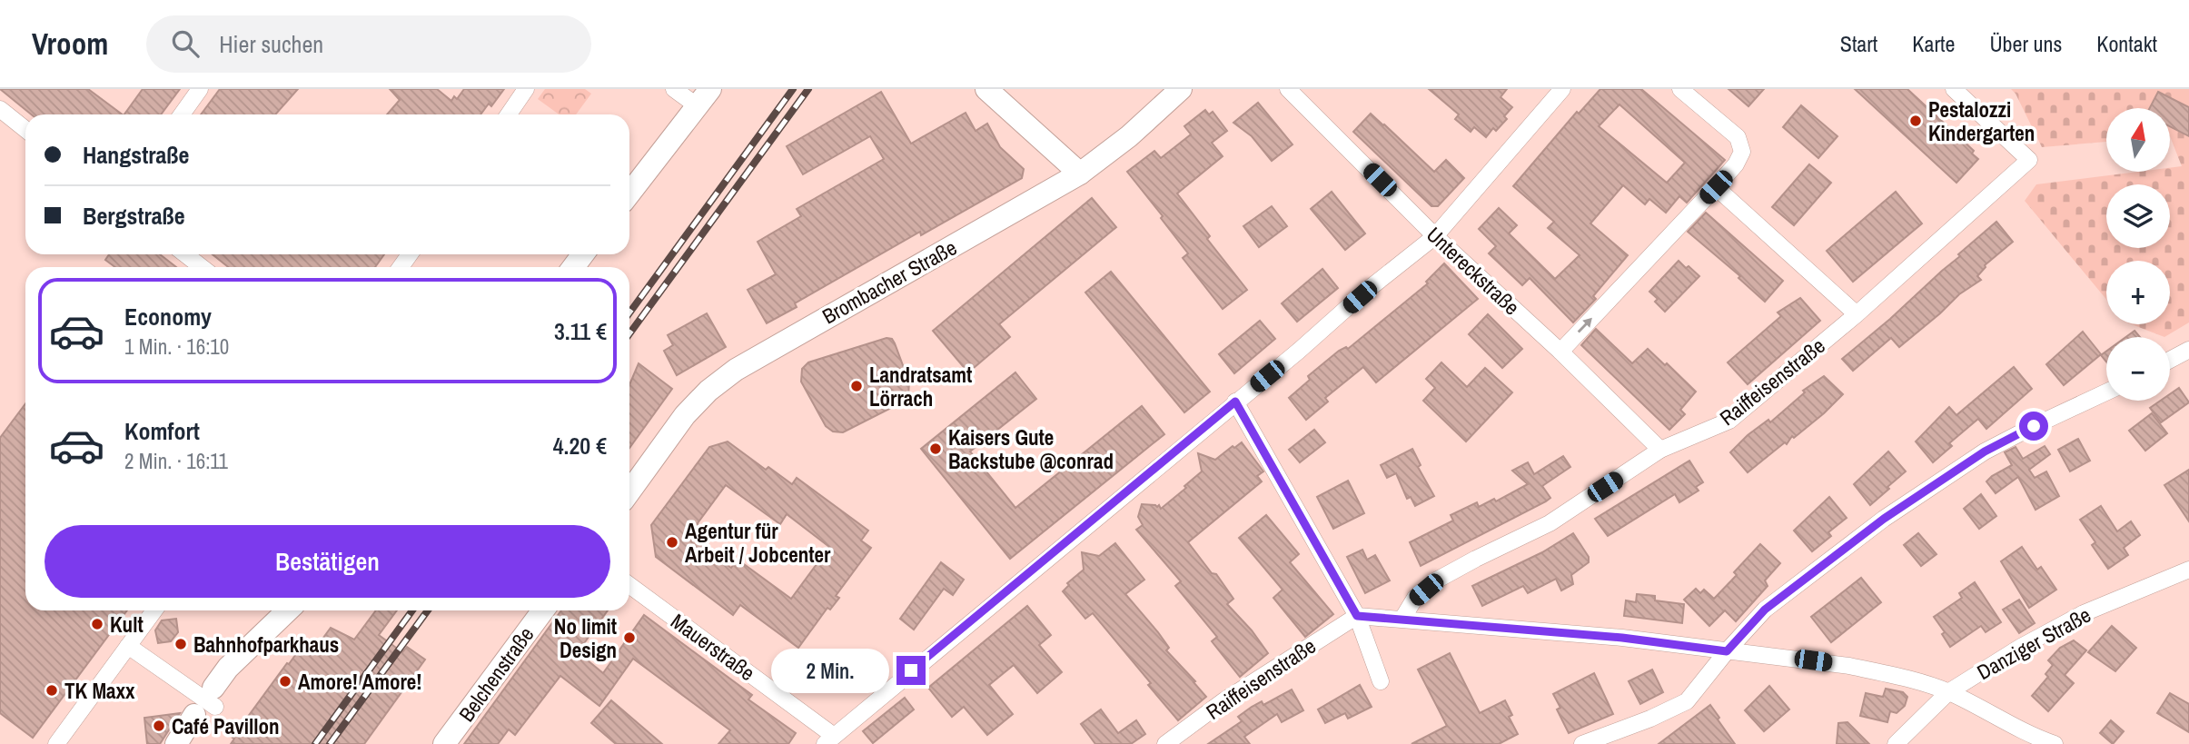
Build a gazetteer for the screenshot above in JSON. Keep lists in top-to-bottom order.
{
  "streets": {
    "main road": ["Brombacher Straße", "Belchenstraße"],
    "street": [
      "Untereckstraße",
      "Raiffeisenstraße",
      "Danziger Straße",
      "Mauerstraße"
    ]
  },
  "crossings": [
    ["Untereckstraße", "Raiffeisenstraße"]
  ],
  "places": [
    "Pestalozzi Kindergarten",
    "Landratsamt Lörrach",
    "Kaisers Gute Backstube @conrad",
    "Agentur für Arbeit / Jobcenter",
    "Kult",
    "No limit Design",
    "Bahnhofparkhaus",
    "Amore! Amore!",
    "TK Maxx",
    "Café Pavillon"
  ],
  "north": "top",
  "page": {
    "header": "Vroom",
    "search": "Hier suchen",
    "nav": [
      "Start",
      "Karte",
      "Über uns",
      "Kontakt"
    ],
    "map_buttons": ["+", "−"],
    "banner": ["Hangstraße", "Bergstraße"],
    "list": [
      {
        "name": "Economy",
        "note": "1 Min. · 16:10",
        "value": "3.11 €"
      },
      {
        "name": "Komfort",
        "note": "2 Min. · 16:11",
        "value": "4.20 €"
      }
    ],
    "buttons": "Bestätigen",
    "bubble": "2 Min."
  }
}
